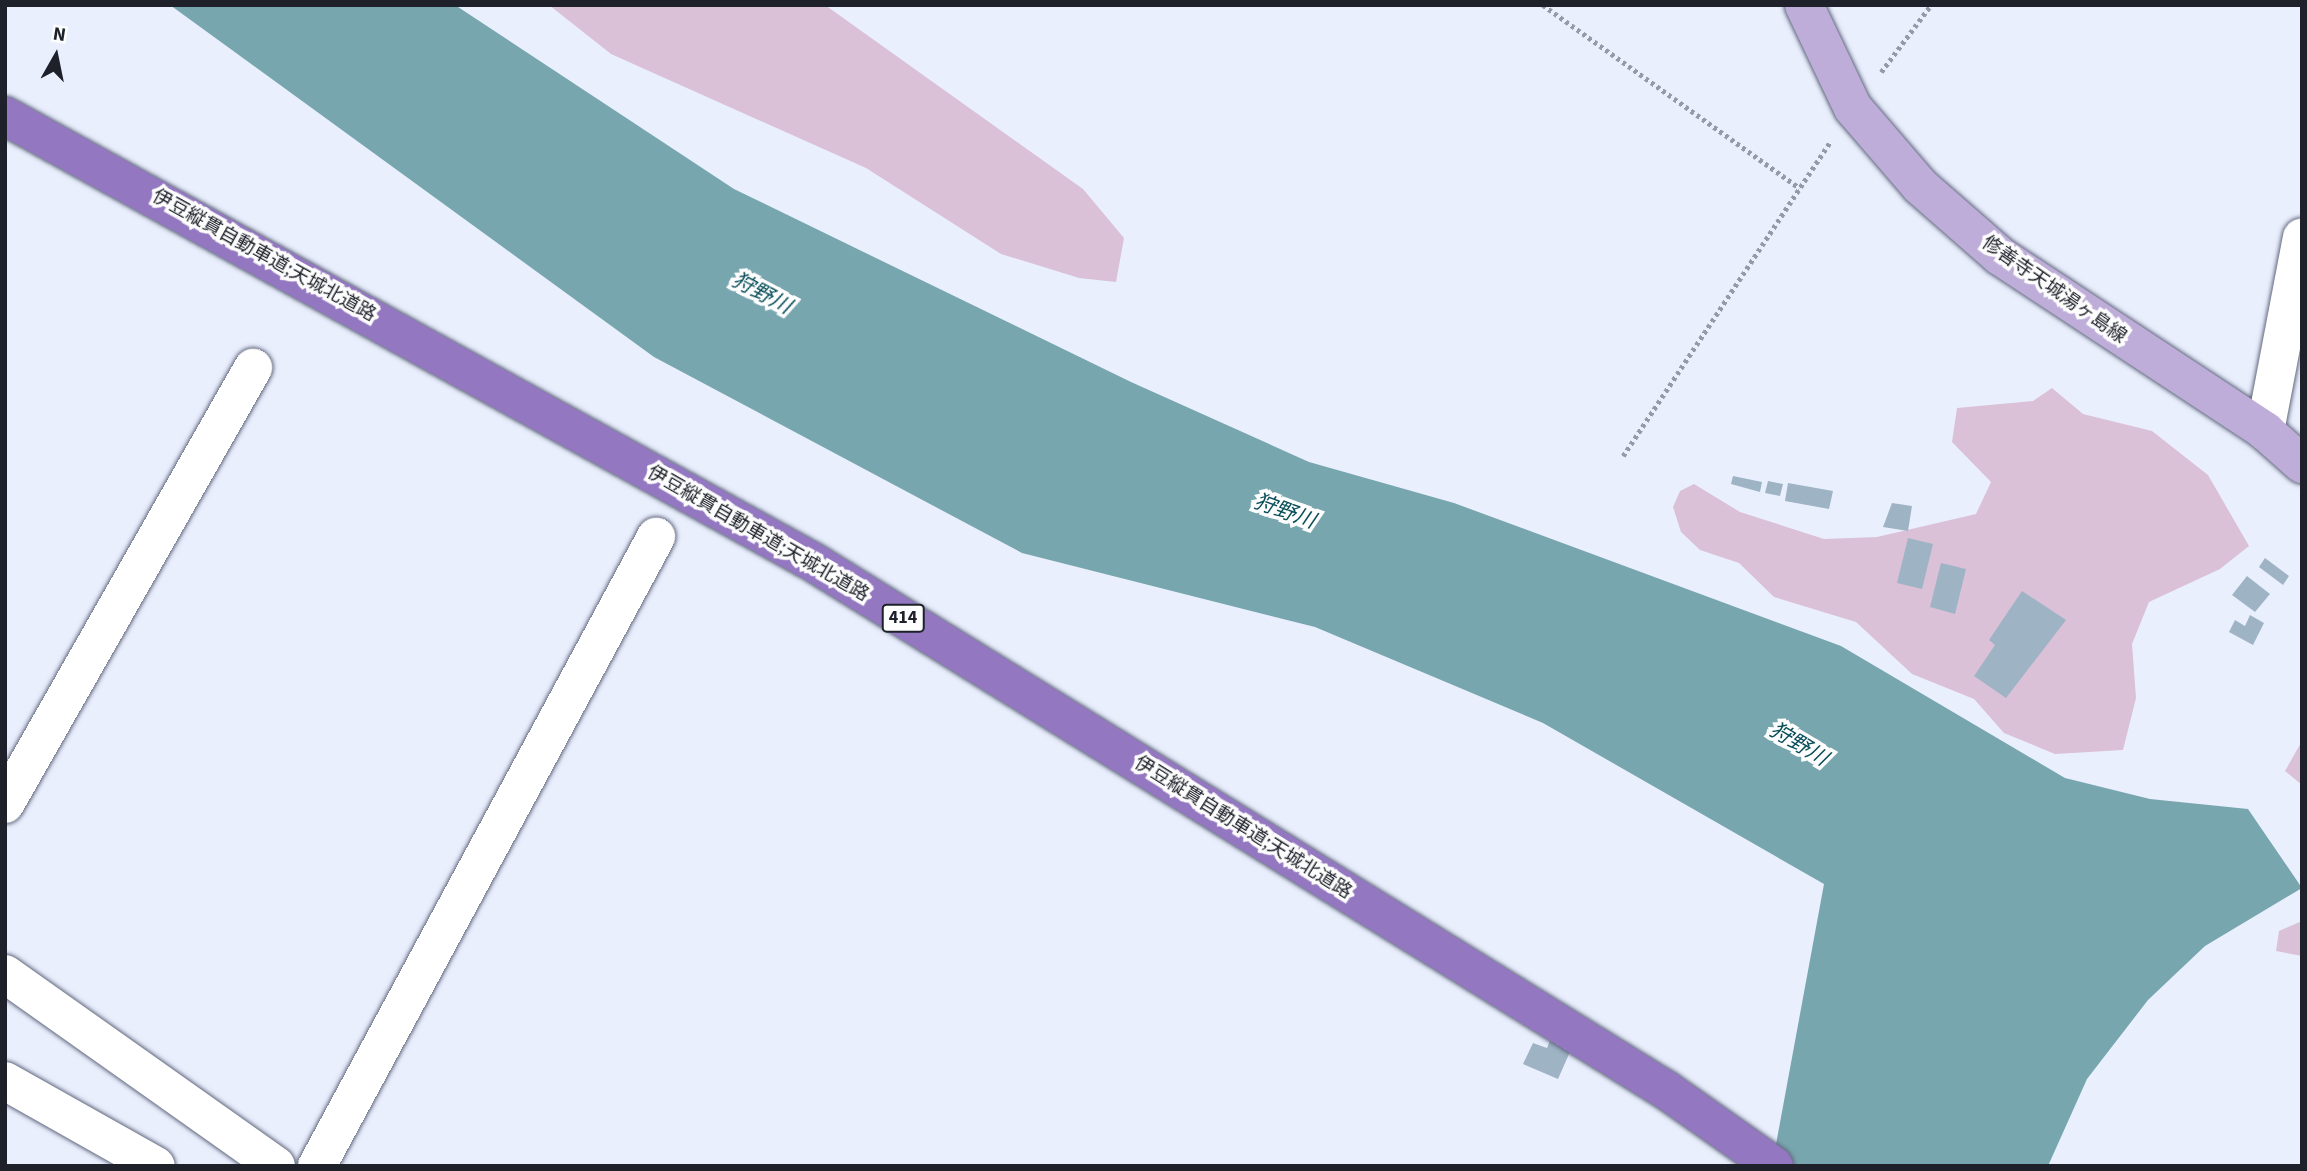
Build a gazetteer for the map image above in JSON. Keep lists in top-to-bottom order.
{
  "streets": {
    "highway": ["伊豆縦貫自動車道;天城北道路", "414"],
    "main road": ["修善寺天城湯ヶ島線"]
  },
  "water": ["狩野川"],
  "north": "top"
}
